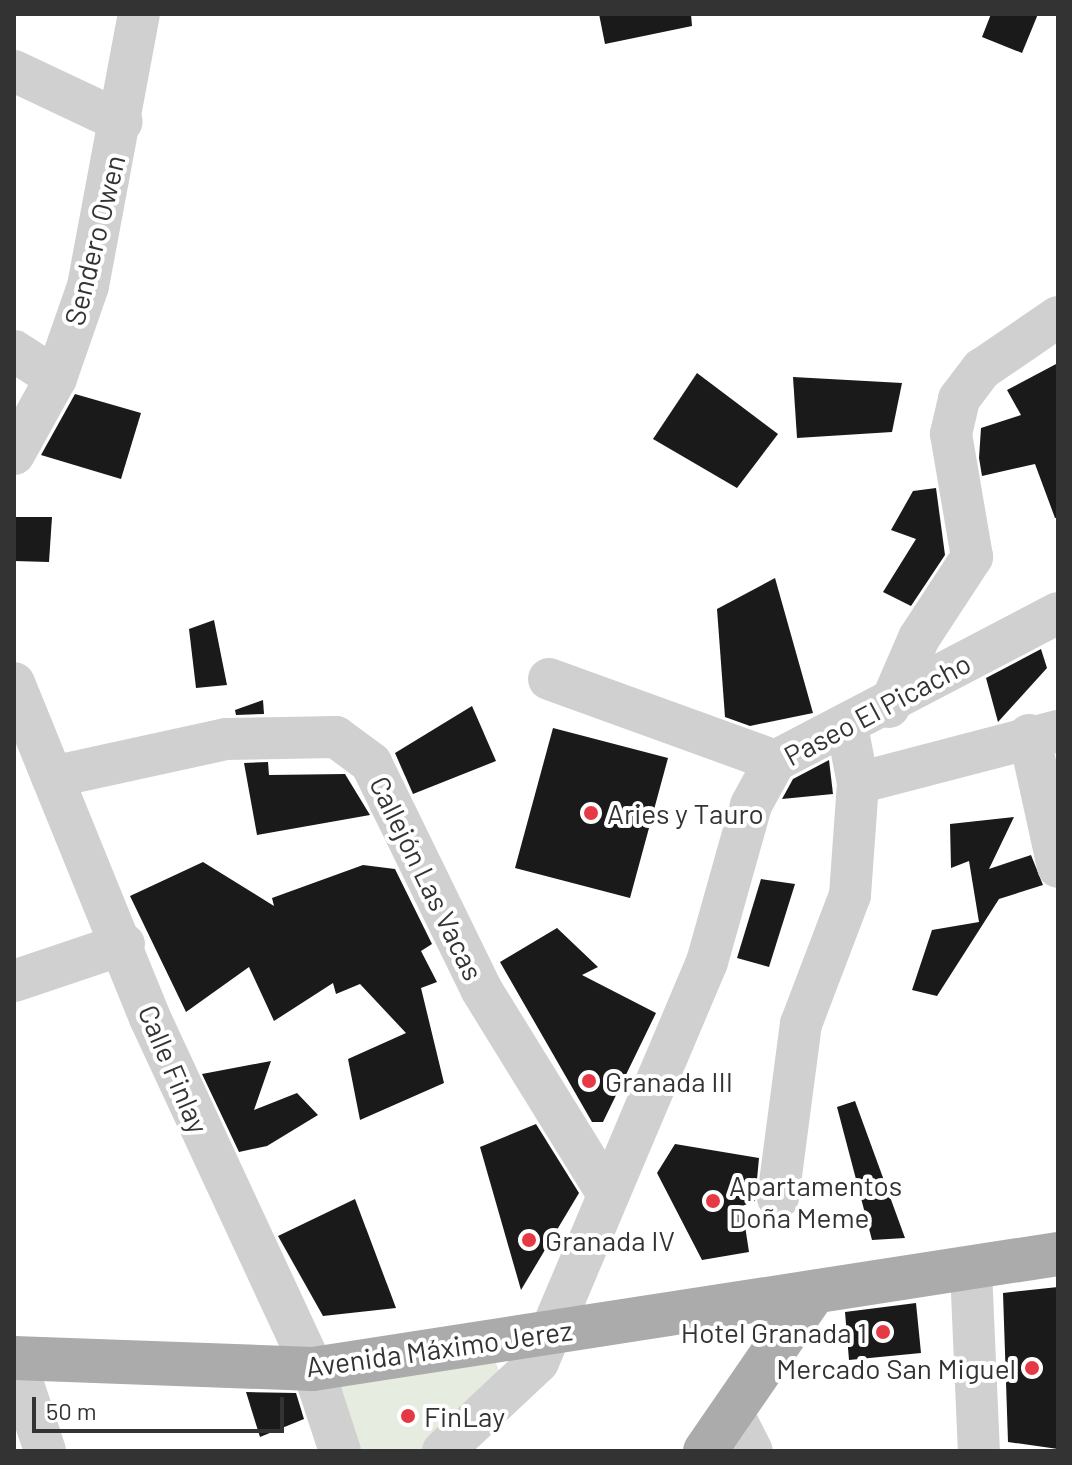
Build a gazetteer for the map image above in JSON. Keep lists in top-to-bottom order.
{
  "streets": {
    "main road": ["Avenida Máximo Jerez"],
    "street": [
      "Sendero Owen",
      "Paseo El Picacho",
      "Callejón Las Vacas",
      "Calle Finlay"
    ]
  },
  "crossings": [
    ["Paseo El Picacho", "Callejón Las Vacas"],
    ["Paseo El Picacho", "Avenida Máximo Jerez"],
    ["Callejón Las Vacas", "Calle Finlay"],
    ["Calle Finlay", "Avenida Máximo Jerez"]
  ],
  "places": [
    "Aries y Tauro",
    "Granada III",
    "Apartamentos Doña Meme",
    "Granada IV",
    "Hotel Granada 1",
    "Mercado San Miguel",
    "FinLay"
  ],
  "scale_bar": "50 m"
}
